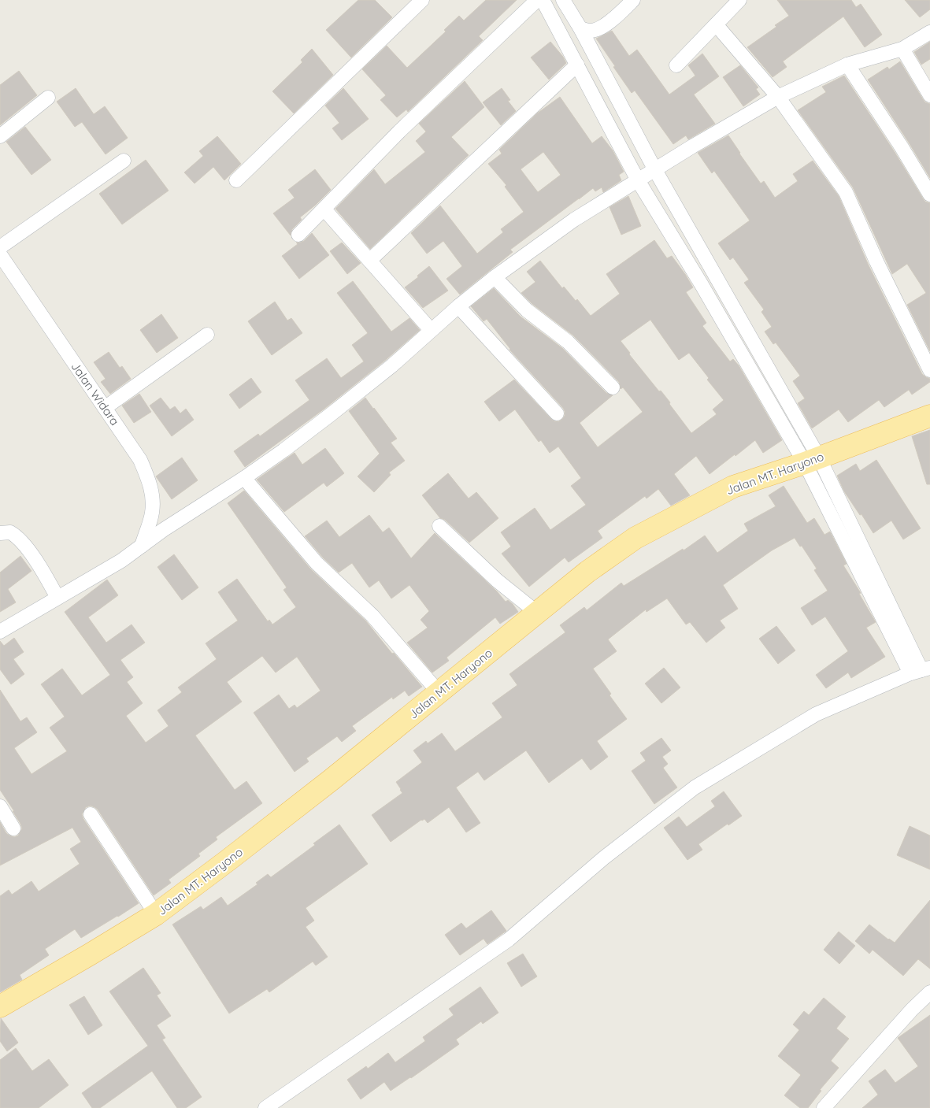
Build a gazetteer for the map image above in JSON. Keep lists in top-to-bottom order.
{
  "streets": {
    "main road": ["Jalan MT. Haryono"],
    "street": ["Jalan Widara"]
  }
}
